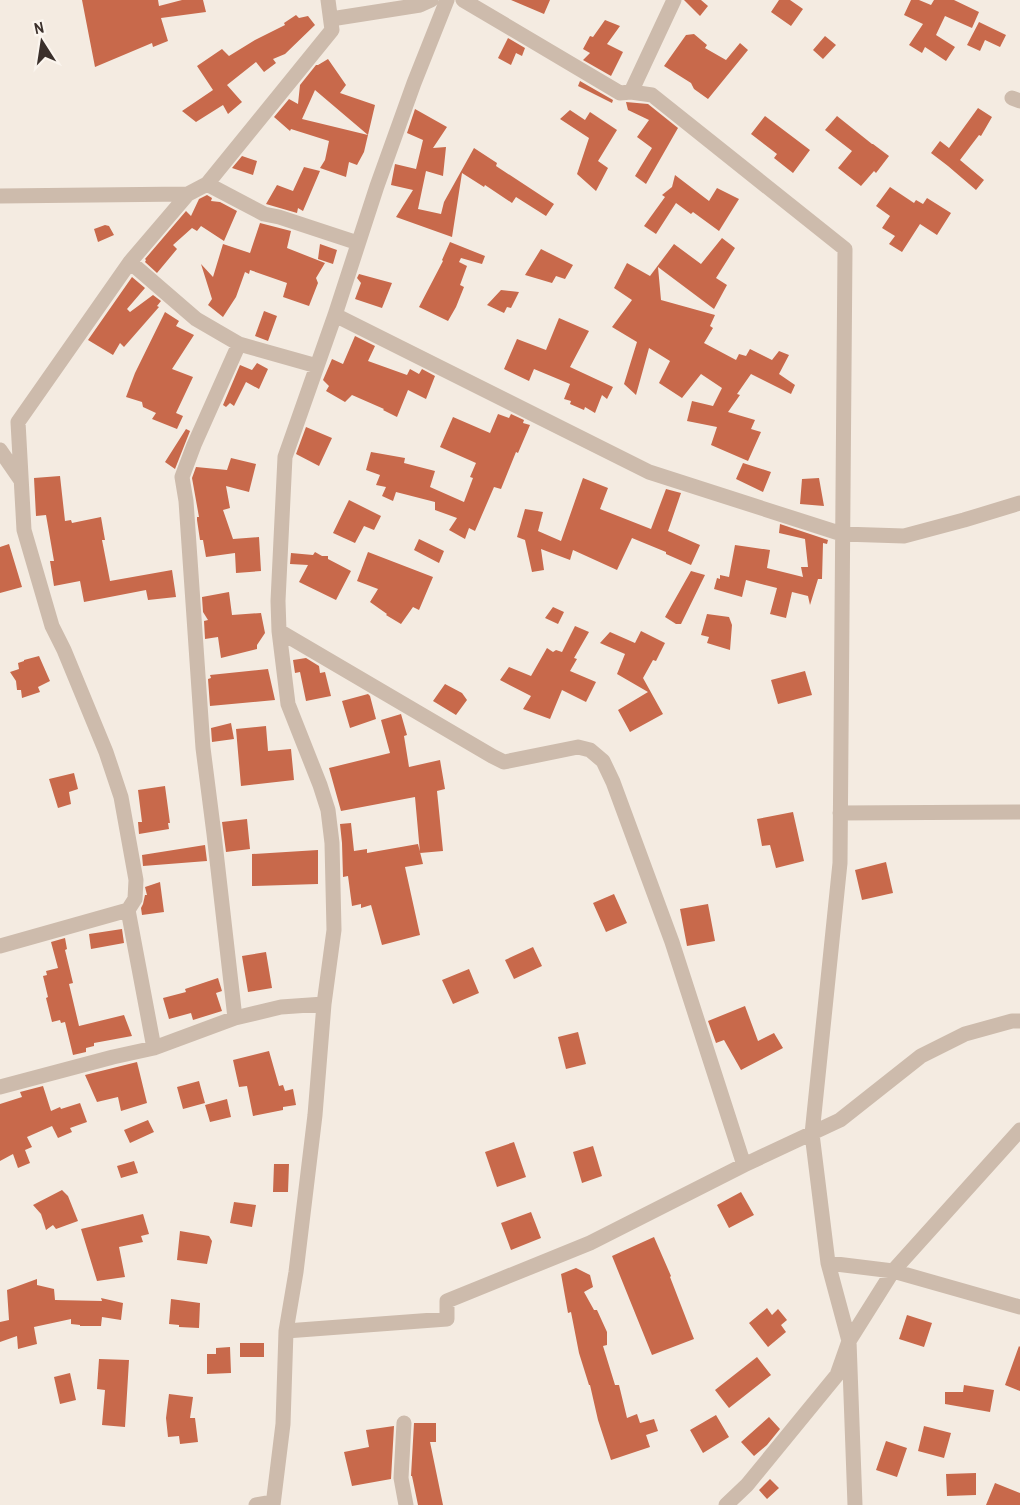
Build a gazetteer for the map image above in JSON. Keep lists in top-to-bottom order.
{
  "north": "top"
}
